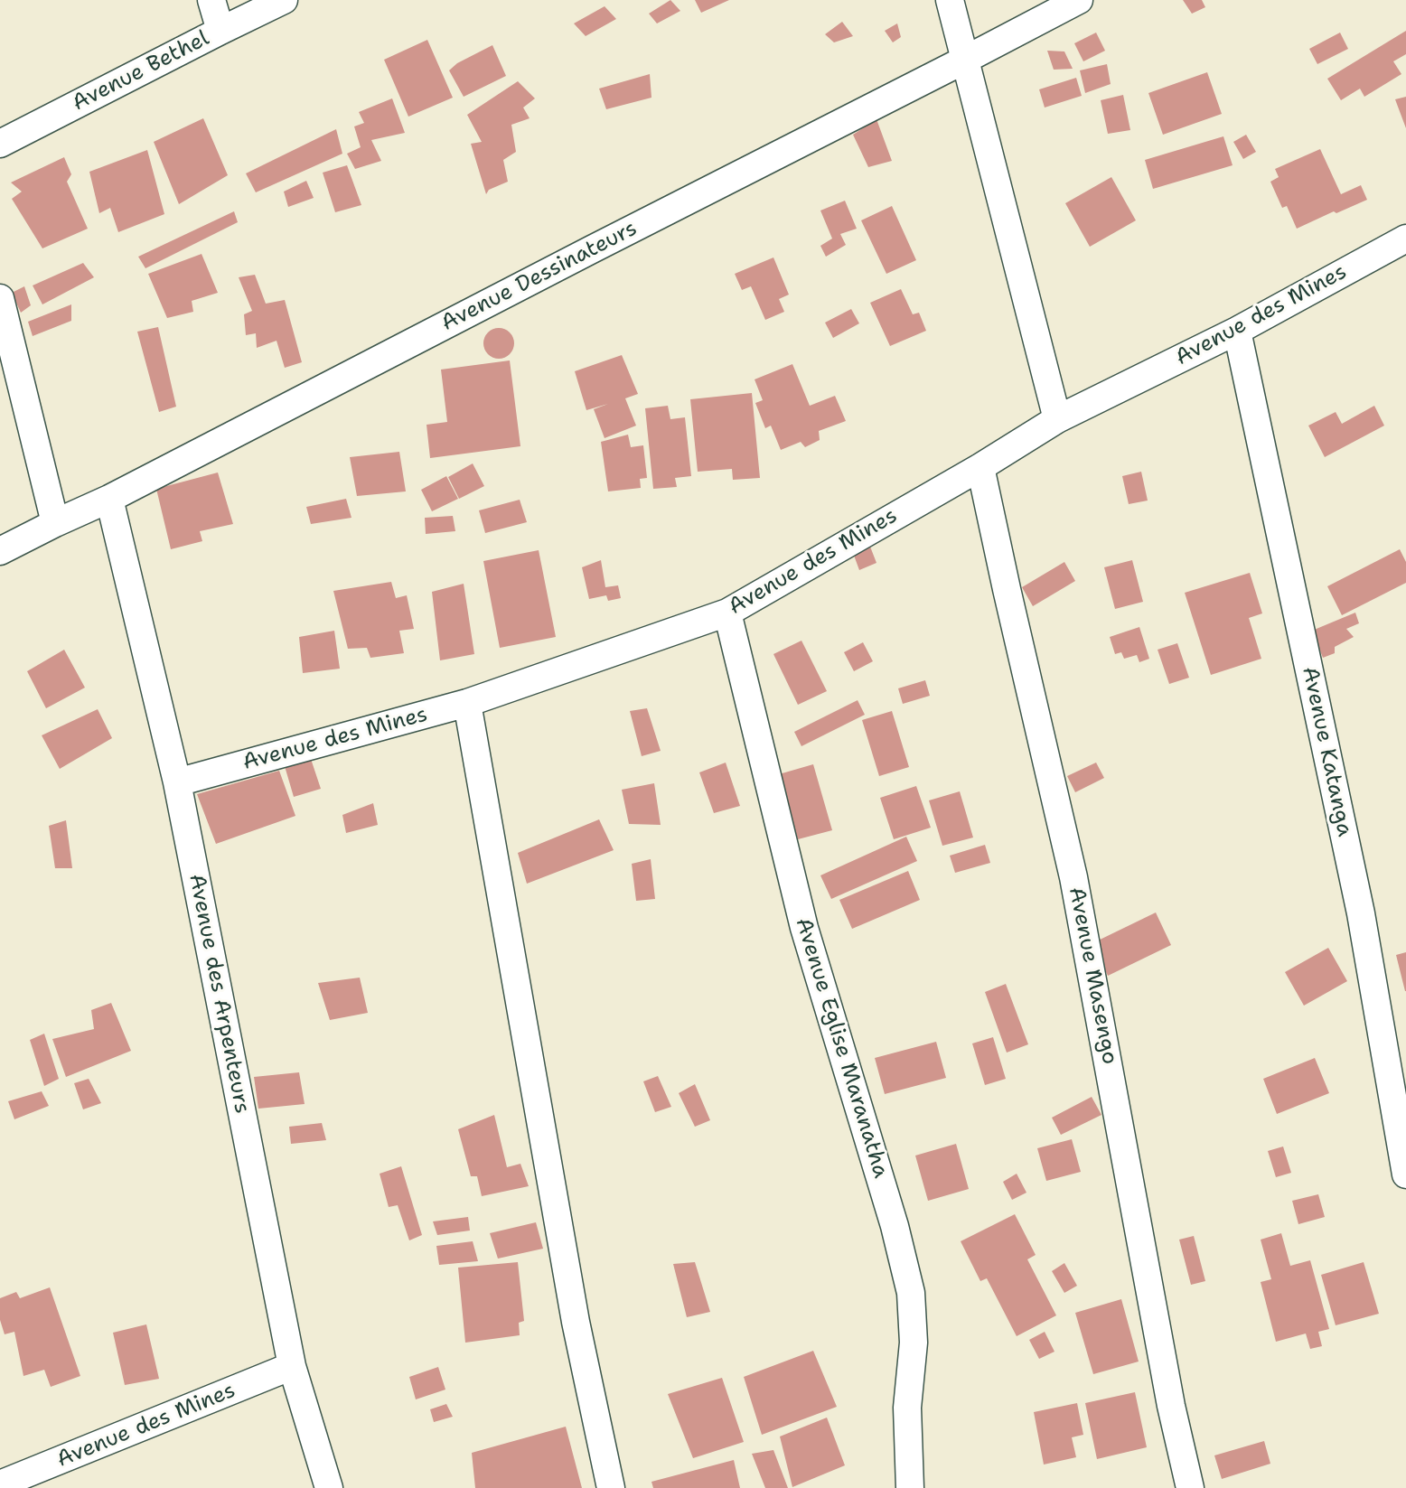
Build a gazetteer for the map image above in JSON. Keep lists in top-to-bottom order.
{
  "streets": {
    "street": [
      "Avenue Bethel",
      "Avenue Dessinateurs",
      "Avenue des Mines",
      "Avenue Katanga",
      "Avenue Masengo",
      "Avenue des Arpenteurs",
      "Avenue Eglise Maranatha"
    ]
  },
  "crossings": [
    ["Avenue Dessinateurs", "Avenue des Arpenteurs"],
    ["Avenue des Mines", "Avenue Katanga"],
    ["Avenue des Mines", "Avenue Masengo"],
    ["Avenue des Mines", "Avenue des Arpenteurs"],
    ["Avenue des Mines", "Avenue Eglise Maranatha"]
  ]
}
